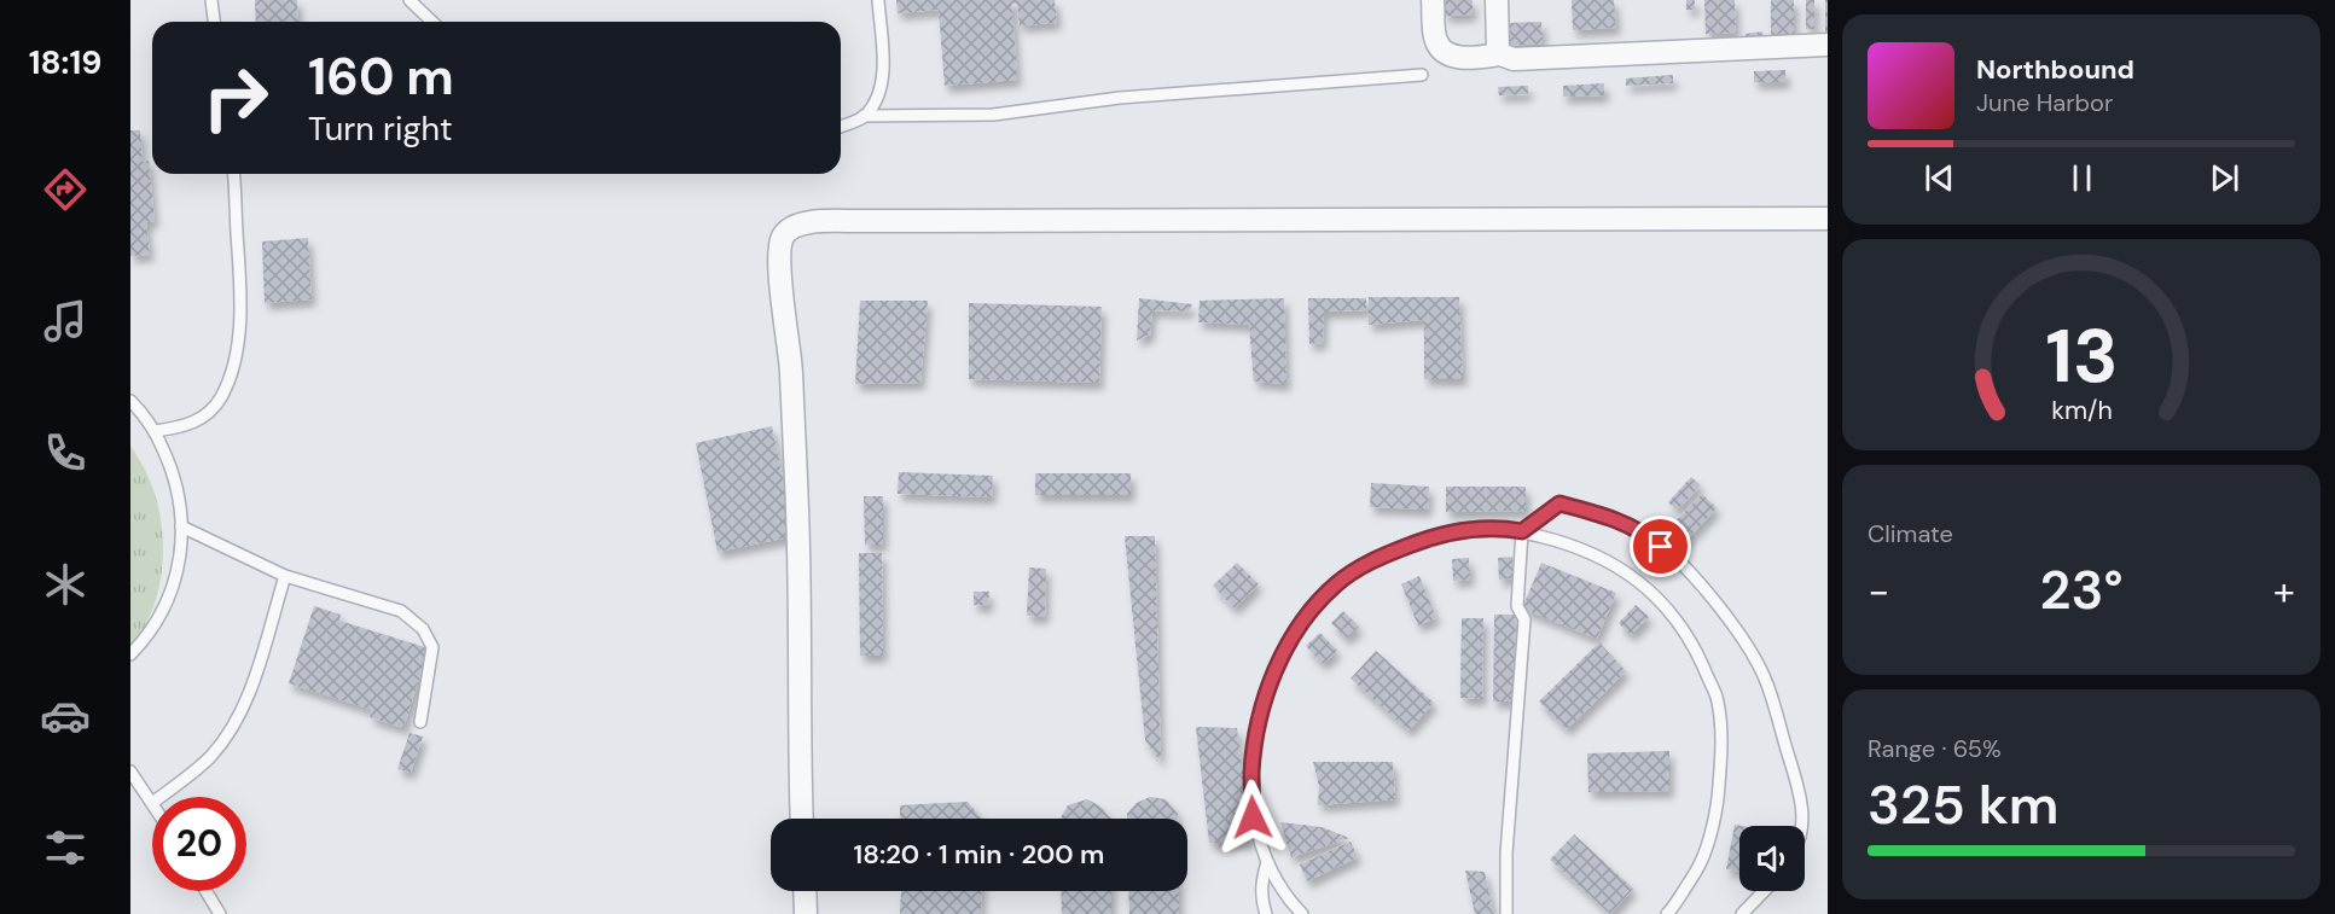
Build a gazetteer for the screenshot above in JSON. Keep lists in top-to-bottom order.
{
  "page": {
    "tabs": "18:19",
    "turn": ["160 m", "Turn right"],
    "song": ["Northbound", "June Harbor"],
    "tile": [
      "Climate",
      ["Range · 65%", "325 km"]
    ],
    "heat": ["−", "23°", "+"],
    "limit": "20",
    "trip": "18:20 · 1 min · 200 m",
    "gauge": ["13", "km/h"]
  }
}
